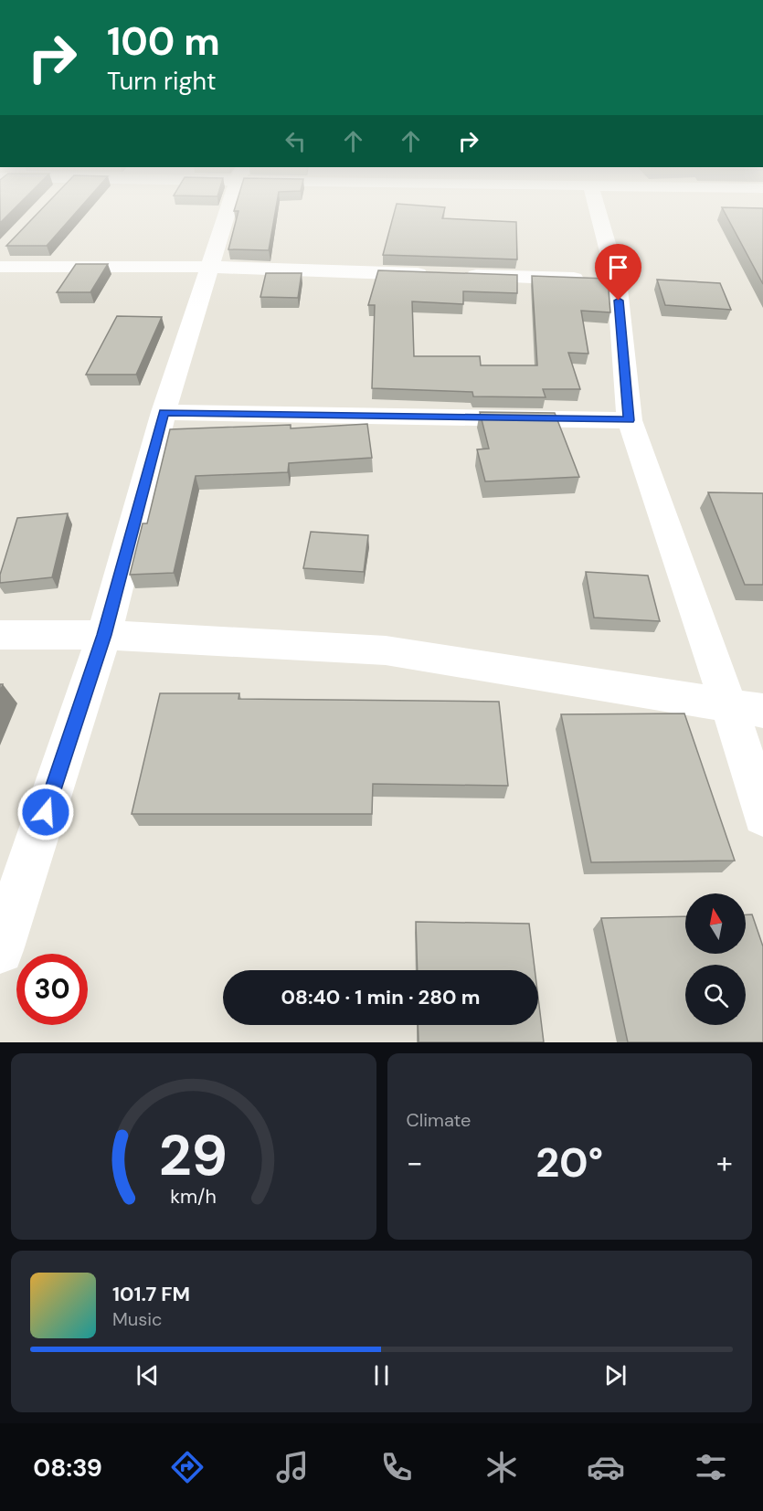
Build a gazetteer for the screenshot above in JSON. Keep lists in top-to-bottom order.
{
  "north": "top",
  "page": {
    "turn": ["100 m", "Turn right"],
    "limit": "30",
    "trip": "08:40 · 1 min · 280 m",
    "tile": "Climate",
    "heat": ["−", "20°", "+"],
    "song": ["101.7 FM", "Music"],
    "tabs": "08:39",
    "gauge": ["29", "km/h"]
  }
}
